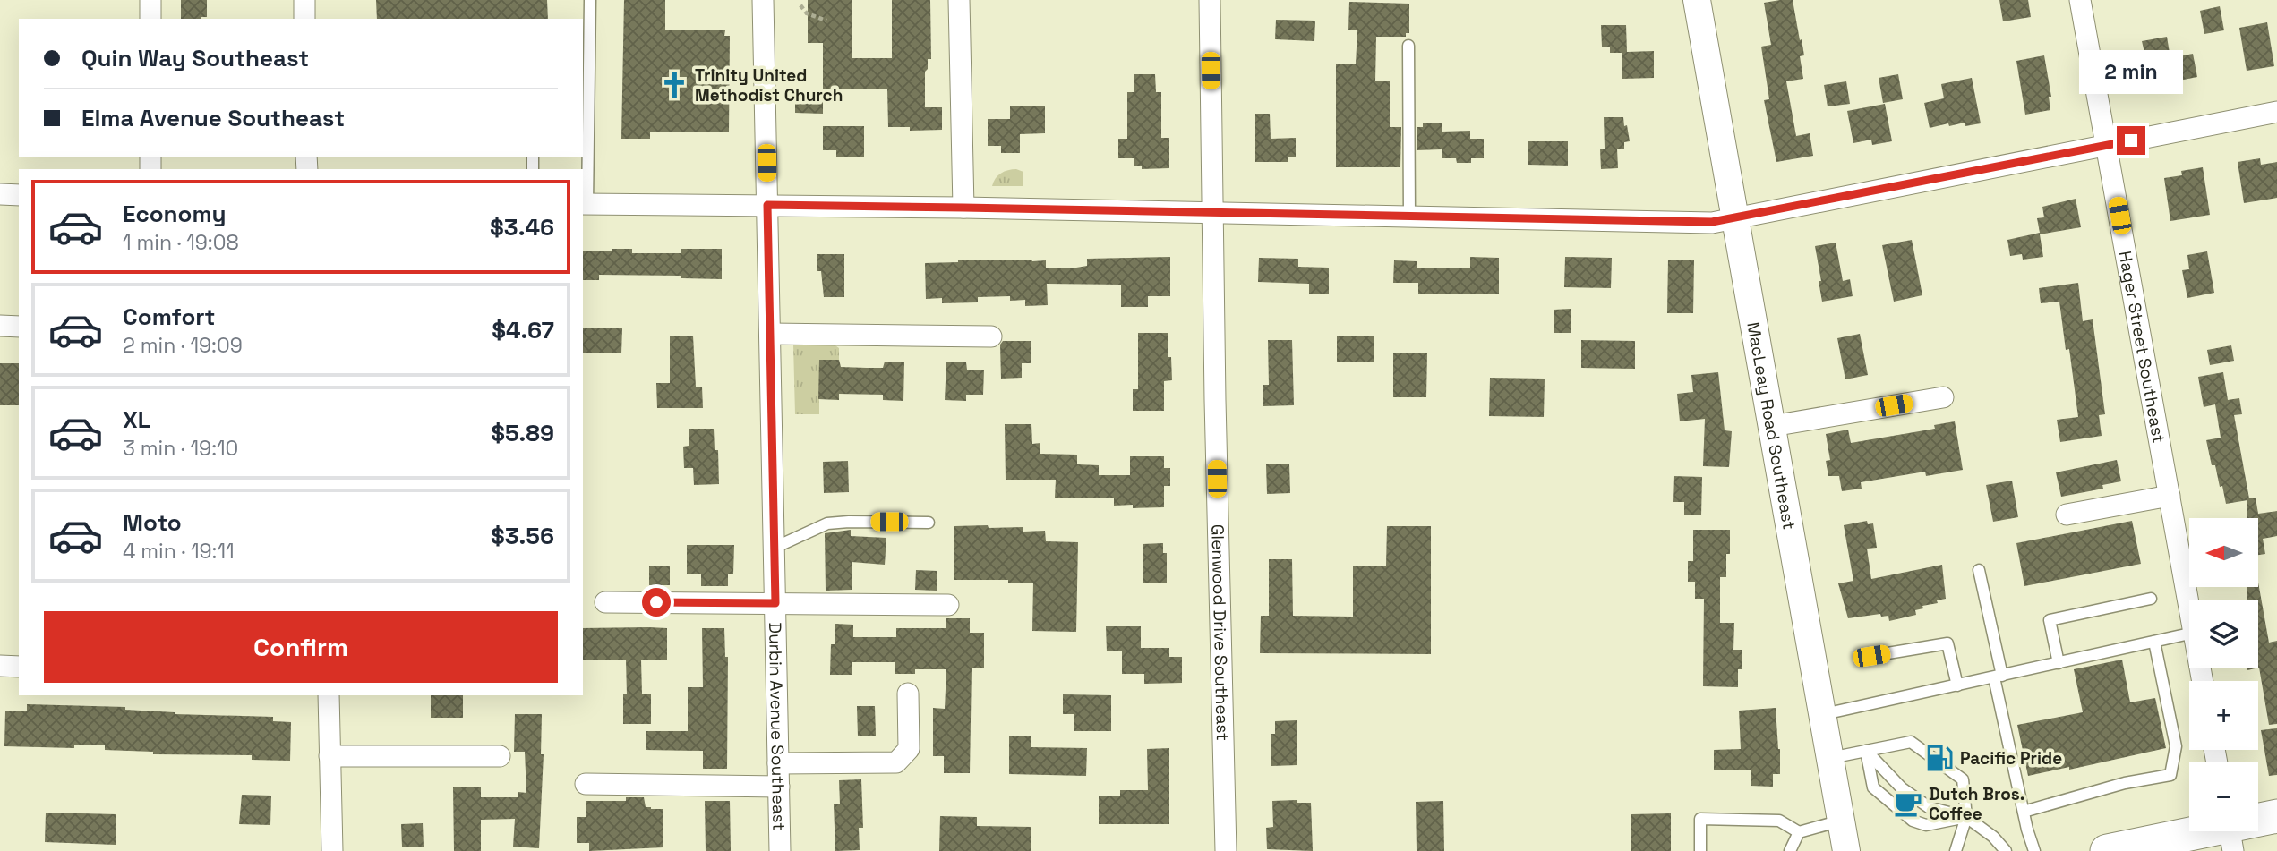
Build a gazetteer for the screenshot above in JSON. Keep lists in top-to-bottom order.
{
  "streets": {
    "street": [
      "Hager Street Southeast",
      "MacLeay Road Southeast",
      "Glenwood Drive Southeast",
      "Durbin Avenue Southeast"
    ]
  },
  "places": {
    "church": ["Trinity United Methodist Church"],
    "fuel station": ["Pacific Pride"],
    "cafe": ["Dutch Bros. Coffee"]
  },
  "north": "left",
  "page": {
    "banner": ["Quin Way Southeast", "Elma Avenue Southeast"],
    "bubble": "2 min",
    "list": [
      {
        "name": "Economy",
        "note": "1 min · 19:08",
        "value": "$3.46"
      },
      {
        "name": "Comfort",
        "note": "2 min · 19:09",
        "value": "$4.67"
      },
      {
        "name": "XL",
        "note": "3 min · 19:10",
        "value": "$5.89"
      },
      {
        "name": "Moto",
        "note": "4 min · 19:11",
        "value": "$3.56"
      }
    ],
    "map_buttons": ["+", "−"],
    "buttons": "Confirm"
  }
}
